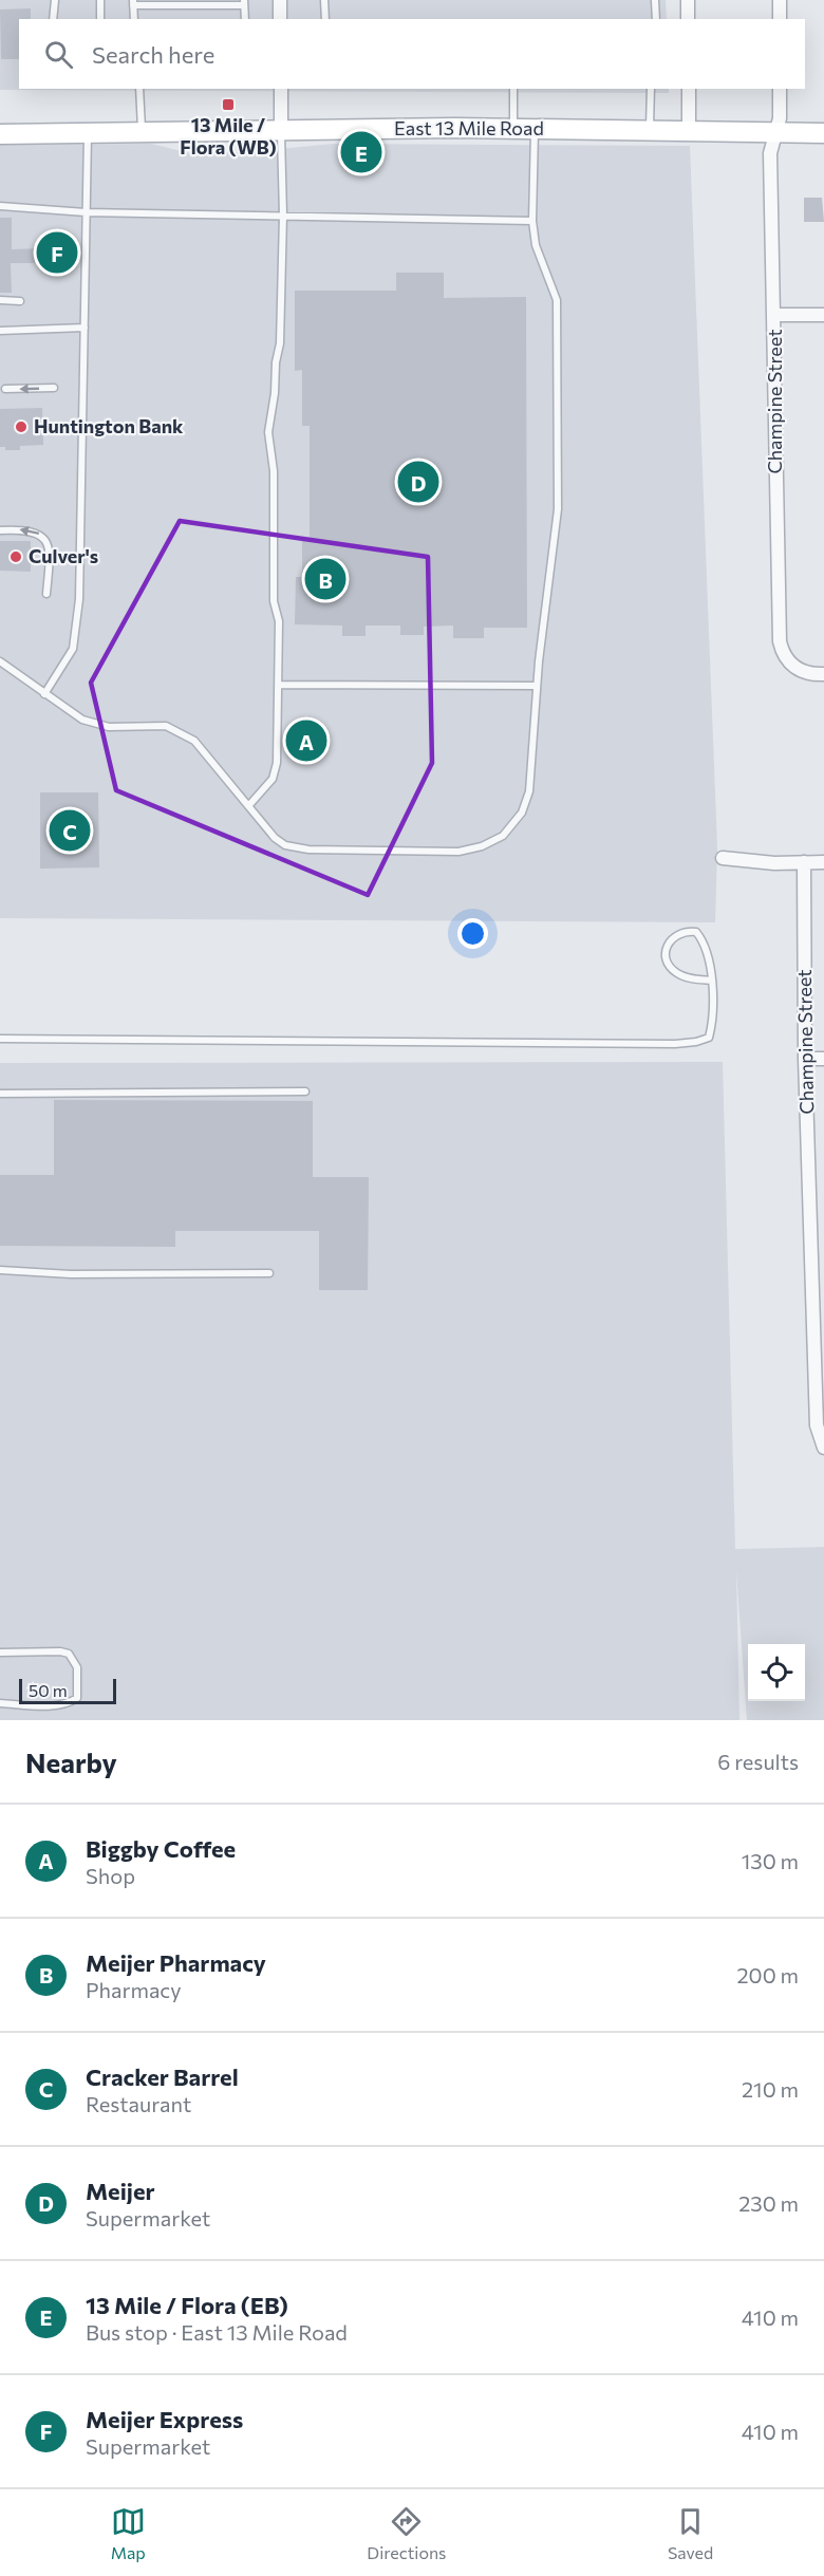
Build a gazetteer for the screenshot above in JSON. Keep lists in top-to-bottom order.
{
  "streets": {
    "main road": ["East 13 Mile Road"],
    "street": ["Champine Street"]
  },
  "crossings": [
    ["East 13 Mile Road", "Champine Street"]
  ],
  "places": {
    "transit": ["13 Mile / Flora (WB)"],
    "other": ["Huntington Bank", "Culver's"]
  },
  "scale_bar": "50 m",
  "page": {
    "search": "Search here",
    "pins": [
      "E",
      "F",
      "D",
      "B",
      "A",
      "C"
    ],
    "scale": "50 m",
    "heading": ["Nearby", "6 results"],
    "list": [
      {
        "mark": "A",
        "name": "Biggby Coffee",
        "note": "Shop",
        "value": "130 m"
      },
      {
        "mark": "B",
        "name": "Meijer Pharmacy",
        "note": "Pharmacy",
        "value": "200 m"
      },
      {
        "mark": "C",
        "name": "Cracker Barrel",
        "note": "Restaurant",
        "value": "210 m"
      },
      {
        "mark": "D",
        "name": "Meijer",
        "note": "Supermarket",
        "value": "230 m"
      },
      {
        "mark": "E",
        "name": "13 Mile / Flora (EB)",
        "note": "Bus stop · East 13 Mile Road",
        "value": "410 m"
      },
      {
        "mark": "F",
        "name": "Meijer Express",
        "note": "Supermarket",
        "value": "410 m"
      }
    ],
    "nav": ["Map", "Directions", "Saved"]
  }
}
